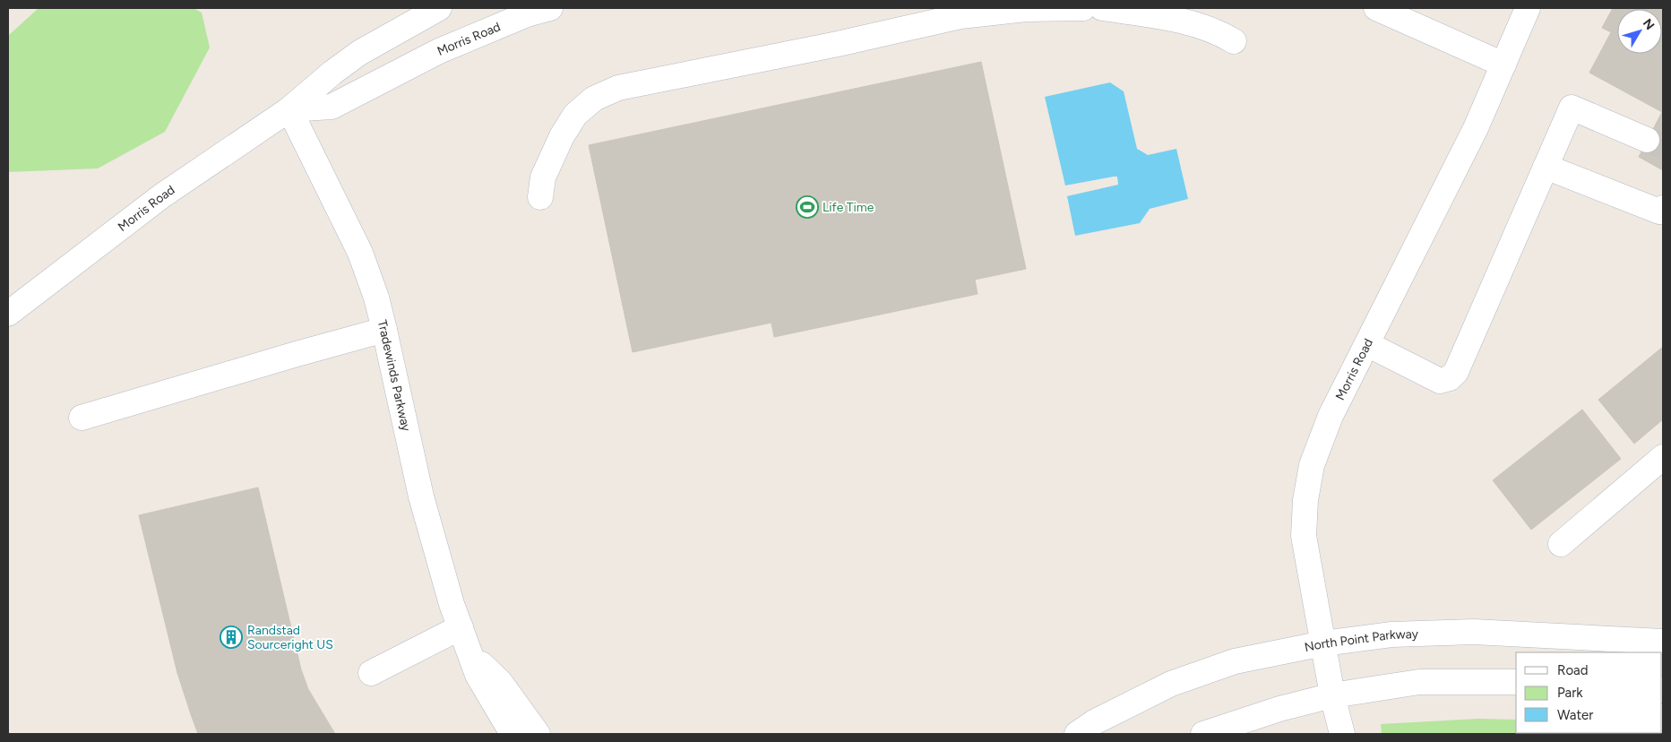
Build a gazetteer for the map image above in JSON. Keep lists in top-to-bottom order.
{
  "streets": {
    "street": ["Morris Road", "Tradewinds Parkway", "North Point Parkway"]
  },
  "crossings": [
    ["Morris Road", "Tradewinds Parkway"],
    ["Morris Road", "North Point Parkway"]
  ],
  "places": {
    "sports": ["Life Time"],
    "building": ["Randstad Sourceright US"]
  },
  "legend": ["Road", "Park", "Water"],
  "north": "top right"
}
